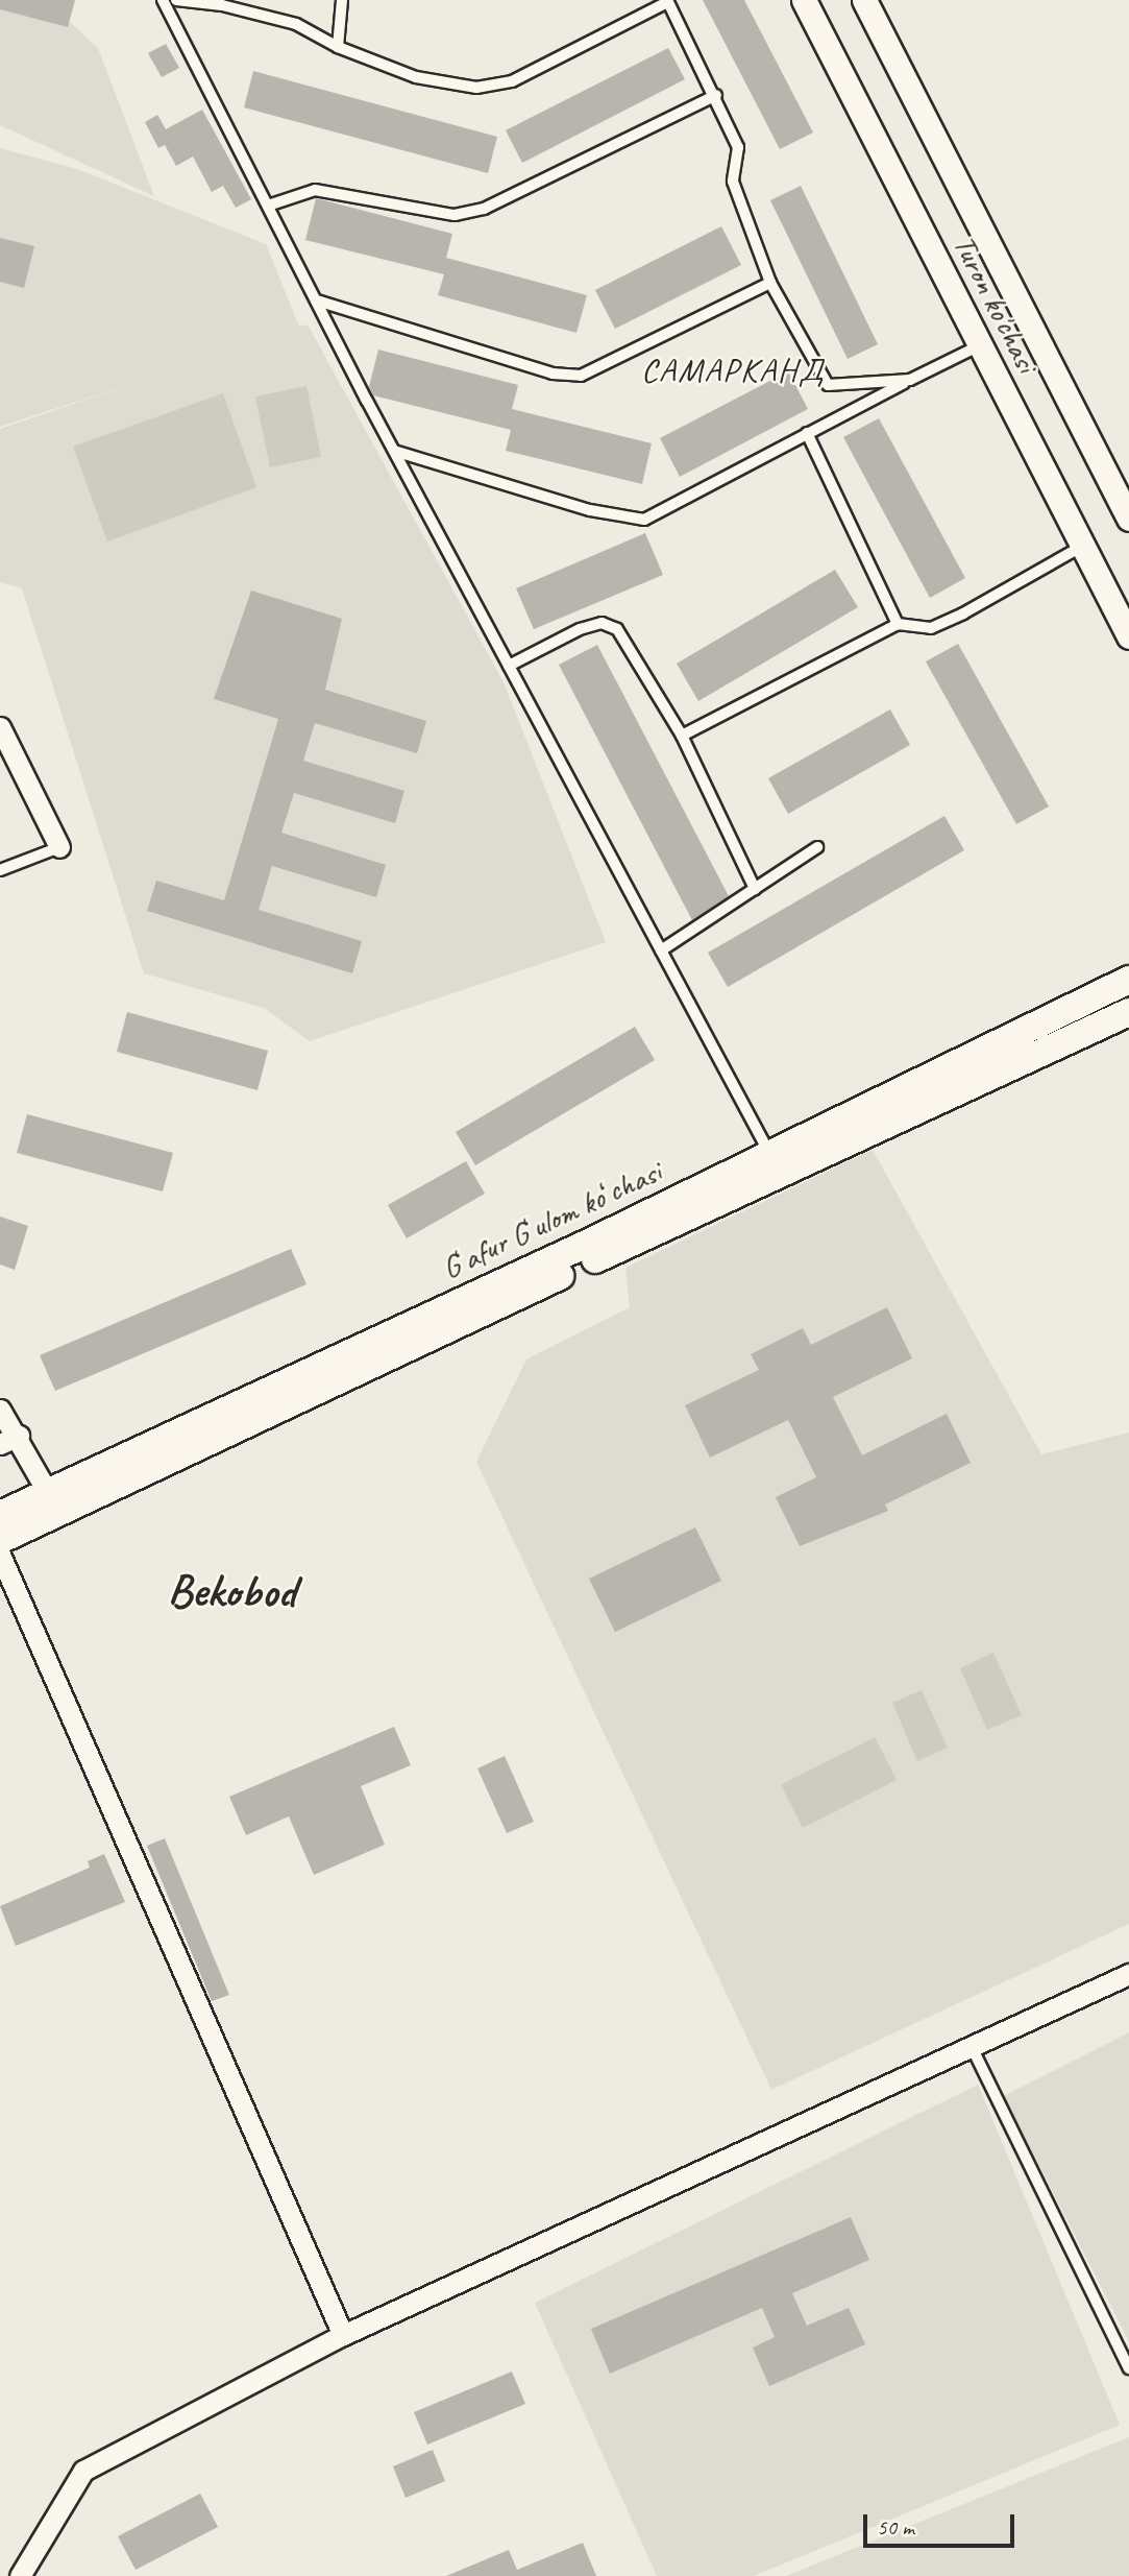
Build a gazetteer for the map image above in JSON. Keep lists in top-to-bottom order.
{
  "streets": {
    "main road": ["Gʻafur Gʻulom koʻchasi"],
    "street": ["Turon ko'chasi"]
  },
  "districts": ["САМАРКАНД", "Bekobod"],
  "scale_bar": "50 m"
}
